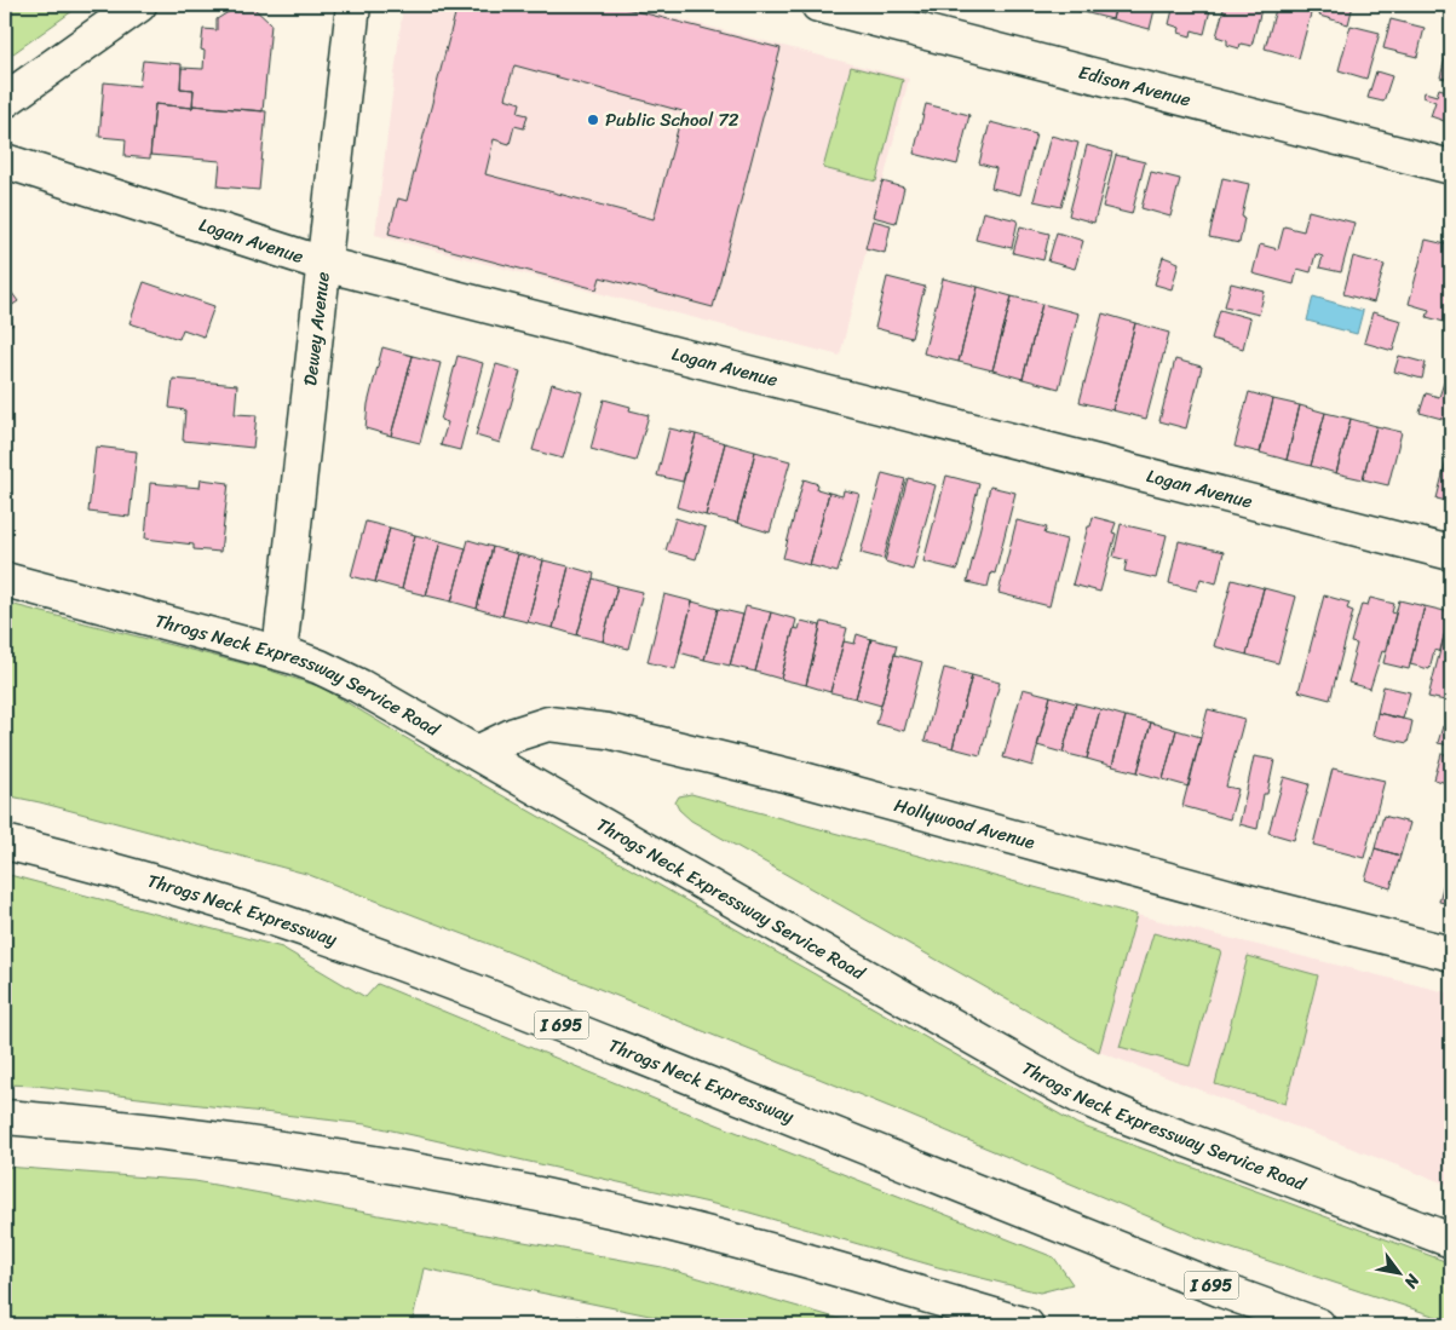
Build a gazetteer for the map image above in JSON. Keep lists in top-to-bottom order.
{
  "streets": {
    "main road": [
      "Edison Avenue",
      "Logan Avenue",
      "Dewey Avenue",
      "Throgs Neck Expressway Service Road",
      "Hollywood Avenue",
      "Throgs Neck Expressway",
      "I 695"
    ]
  },
  "crossings": [
    ["Logan Avenue", "Dewey Avenue"],
    ["Dewey Avenue", "Throgs Neck Expressway Service Road"],
    ["Throgs Neck Expressway Service Road", "Hollywood Avenue"]
  ],
  "places": ["Public School 72"],
  "north": "bottom right"
}
